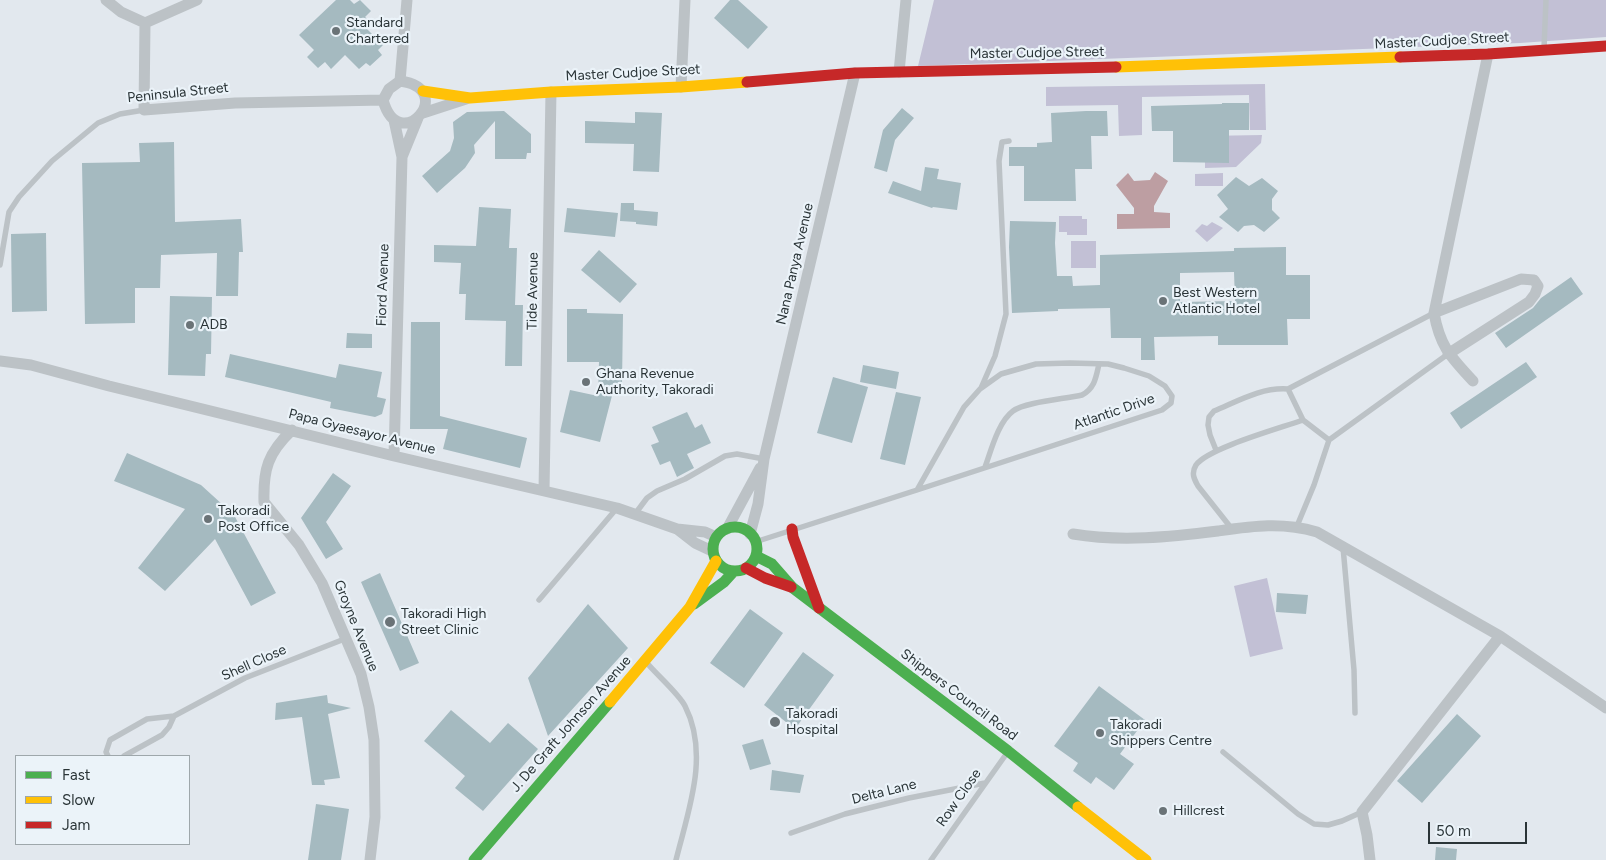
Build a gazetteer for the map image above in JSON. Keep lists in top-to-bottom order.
{
  "streets": {
    "street": [
      "Master Cudjoe Street",
      "Peninsula Street",
      "Nana Panya Avenue",
      "Fiord Avenue",
      "Tide Avenue",
      "Papa Gyaesayor Avenue",
      "Groyne Avenue",
      "Shippers Council Road",
      "J. De Graft Johnson Avenue"
    ],
    "lane": [
      "Atlantic Drive",
      "Shell Close",
      "Delta Lane",
      "Row Close"
    ]
  },
  "crossings": [
    ["Master Cudjoe Street", "Peninsula Street"],
    ["Master Cudjoe Street", "Nana Panya Avenue"],
    ["Master Cudjoe Street", "Fiord Avenue"],
    ["Master Cudjoe Street", "Tide Avenue"],
    ["Peninsula Street", "Fiord Avenue"],
    ["Nana Panya Avenue", "Atlantic Drive"],
    ["Nana Panya Avenue", "Papa Gyaesayor Avenue"],
    ["Nana Panya Avenue", "Shippers Council Road"],
    ["Nana Panya Avenue", "J. De Graft Johnson Avenue"],
    ["Fiord Avenue", "Papa Gyaesayor Avenue"],
    ["Tide Avenue", "Papa Gyaesayor Avenue"],
    ["Atlantic Drive", "Papa Gyaesayor Avenue"],
    ["Atlantic Drive", "Shippers Council Road"],
    ["Atlantic Drive", "J. De Graft Johnson Avenue"],
    ["Papa Gyaesayor Avenue", "Groyne Avenue"],
    ["Papa Gyaesayor Avenue", "Shippers Council Road"],
    ["Papa Gyaesayor Avenue", "J. De Graft Johnson Avenue"],
    ["Groyne Avenue", "Shell Close"],
    ["Shippers Council Road", "J. De Graft Johnson Avenue"],
    ["Shippers Council Road", "Row Close"],
    ["Delta Lane", "Row Close"]
  ],
  "places": [
    "Standard Chartered",
    "Best Western Atlantic Hotel",
    "ADB",
    "Ghana Revenue Authority, Takoradi",
    "Takoradi Post Office",
    "Takoradi High Street Clinic",
    "Takoradi Hospital",
    "Takoradi Shippers Centre",
    "Hillcrest"
  ],
  "legend": ["Fast", "Slow", "Jam"],
  "scale_bar": "50 m"
}
